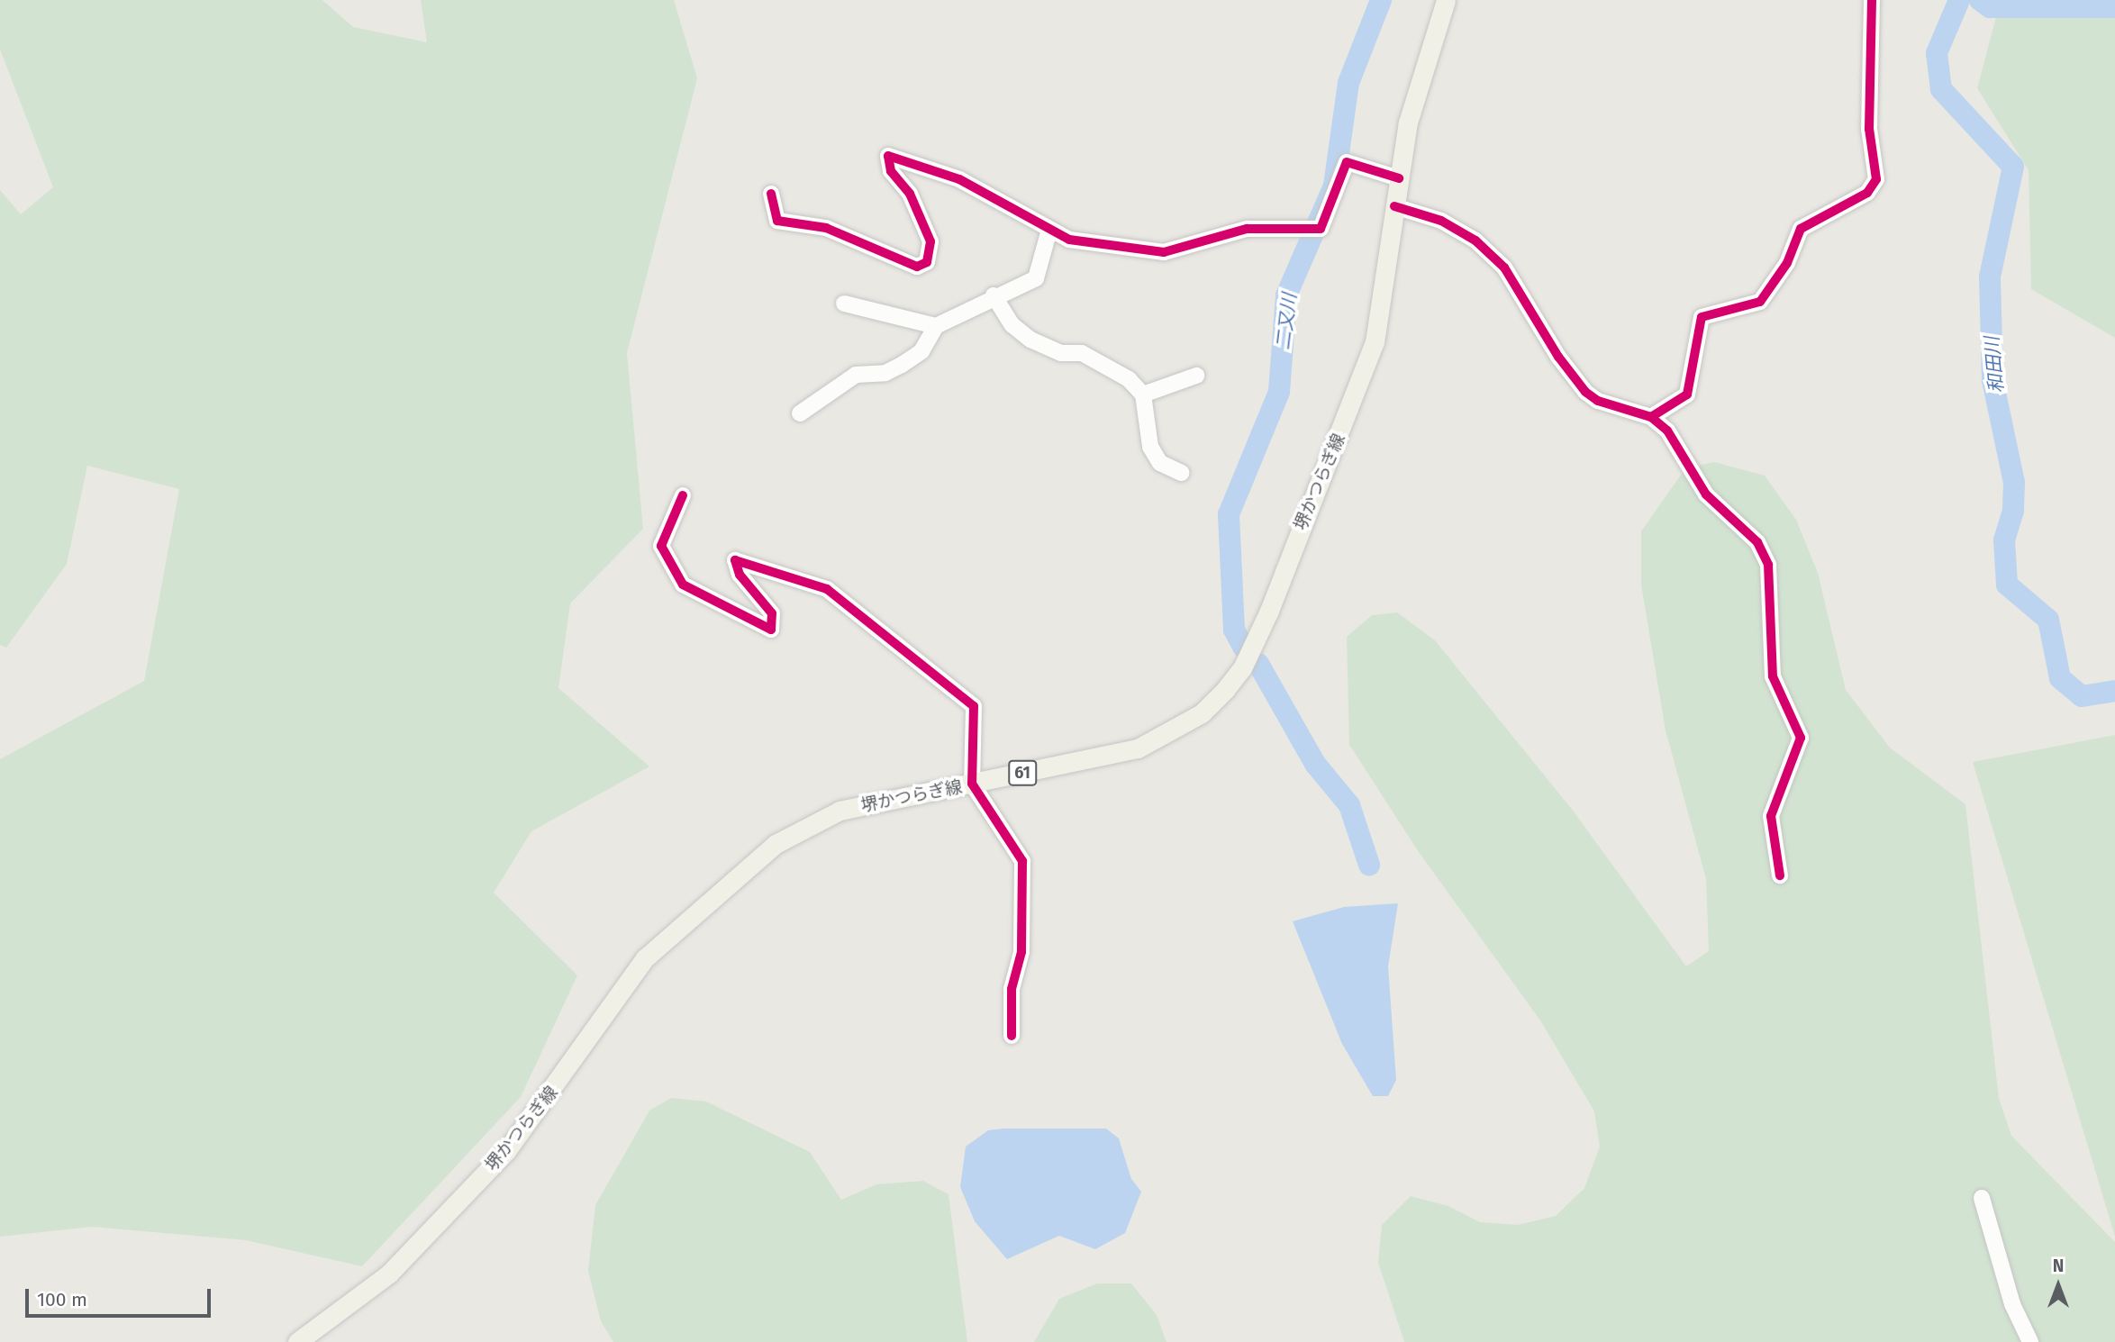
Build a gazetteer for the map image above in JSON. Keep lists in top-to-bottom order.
{
  "streets": {
    "main road": ["堺かつらぎ線", "61"]
  },
  "water": ["二又川", "和田川"],
  "scale_bar": "100 m",
  "north": "top"
}
